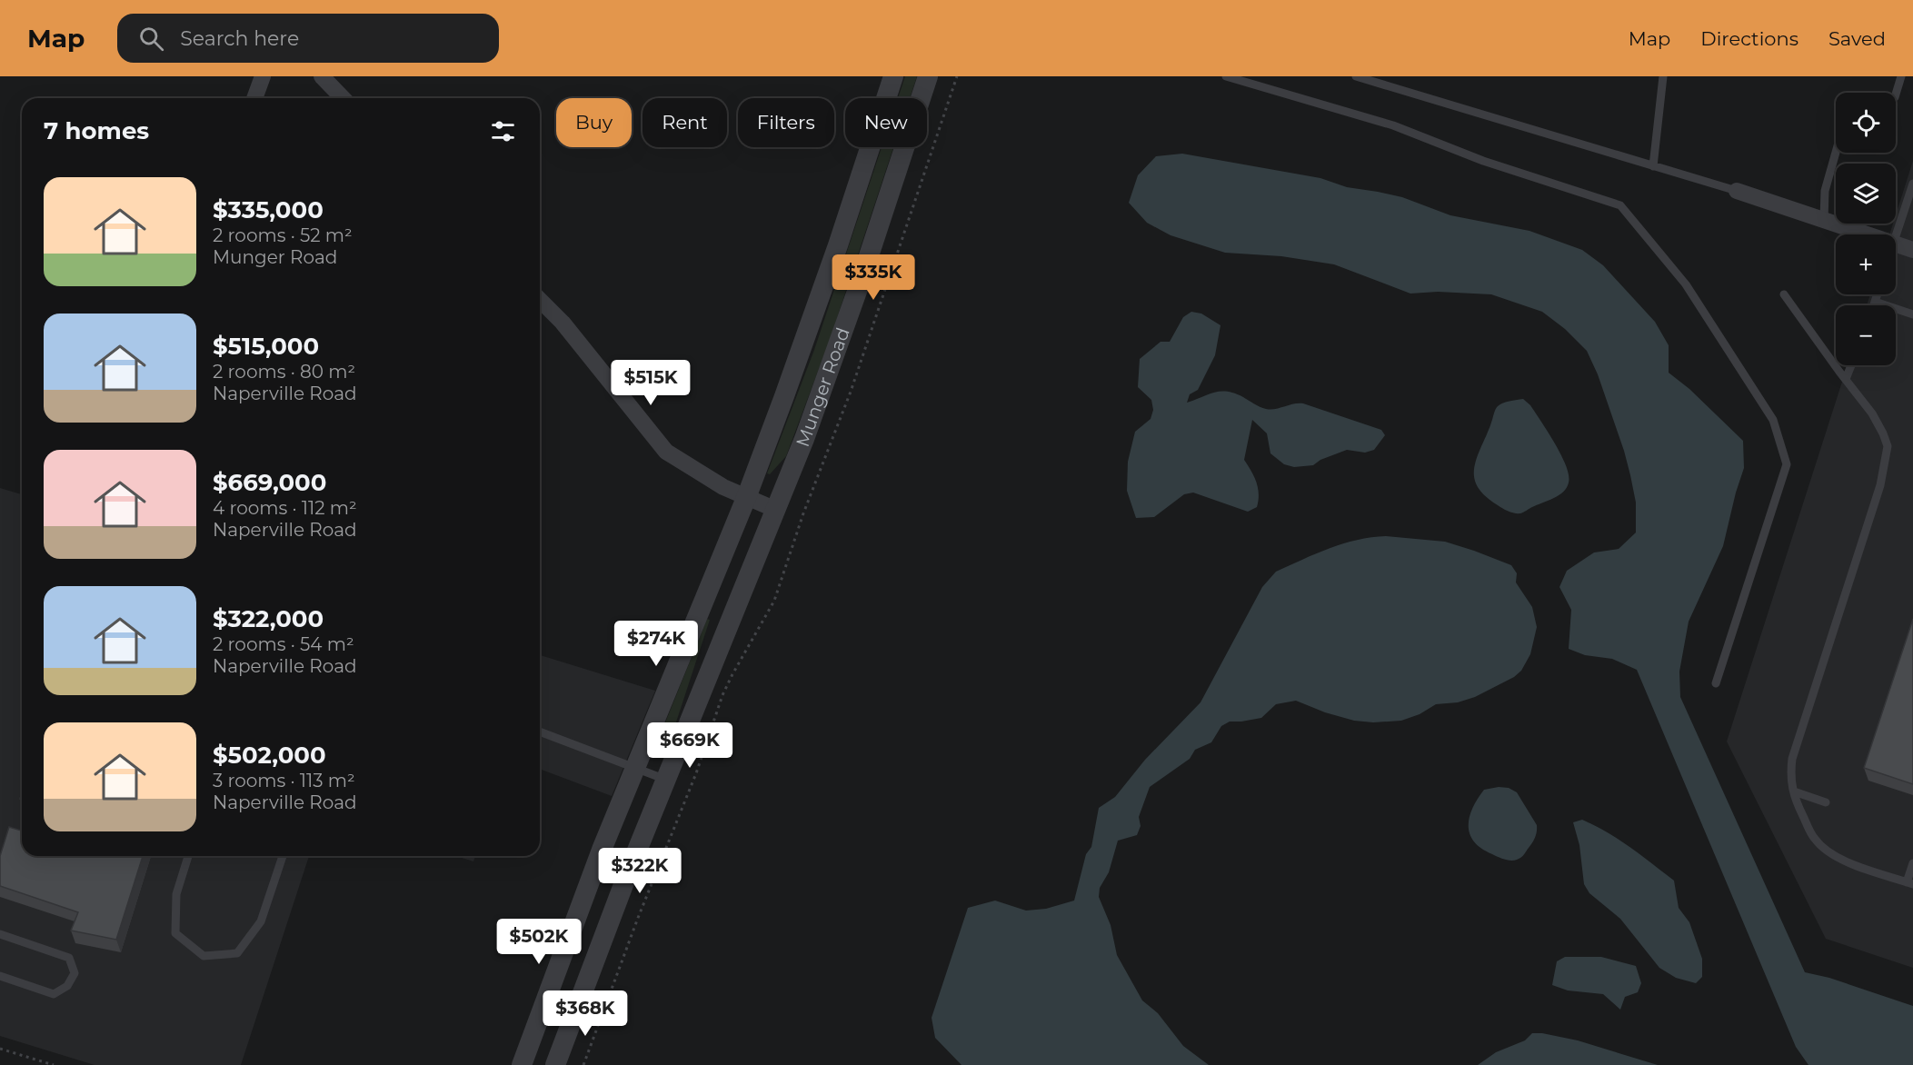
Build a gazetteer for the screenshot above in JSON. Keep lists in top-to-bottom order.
{
  "streets": {
    "street": ["Munger Road"]
  },
  "page": {
    "header": "Map",
    "search": "Search here",
    "nav": ["Map", "Directions", "Saved"],
    "map_buttons": ["+", "−"],
    "chip": [
      "Buy",
      "Rent",
      "Filters",
      "New"
    ],
    "heading": "7 homes",
    "list": [
      {
        "name": "$335,000",
        "note": "2 rooms · 52 m² · Munger Road"
      },
      {
        "name": "$515,000",
        "note": "2 rooms · 80 m² · Naperville Road"
      },
      {
        "name": "$669,000",
        "note": "4 rooms · 112 m² · Naperville Road"
      },
      {
        "name": "$322,000",
        "note": "2 rooms · 54 m² · Naperville Road"
      },
      {
        "name": "$502,000",
        "note": "3 rooms · 113 m² · Naperville Road"
      }
    ],
    "price": [
      "$335K",
      "$515K",
      "$274K",
      "$669K",
      "$322K",
      "$502K",
      "$368K"
    ]
  }
}
